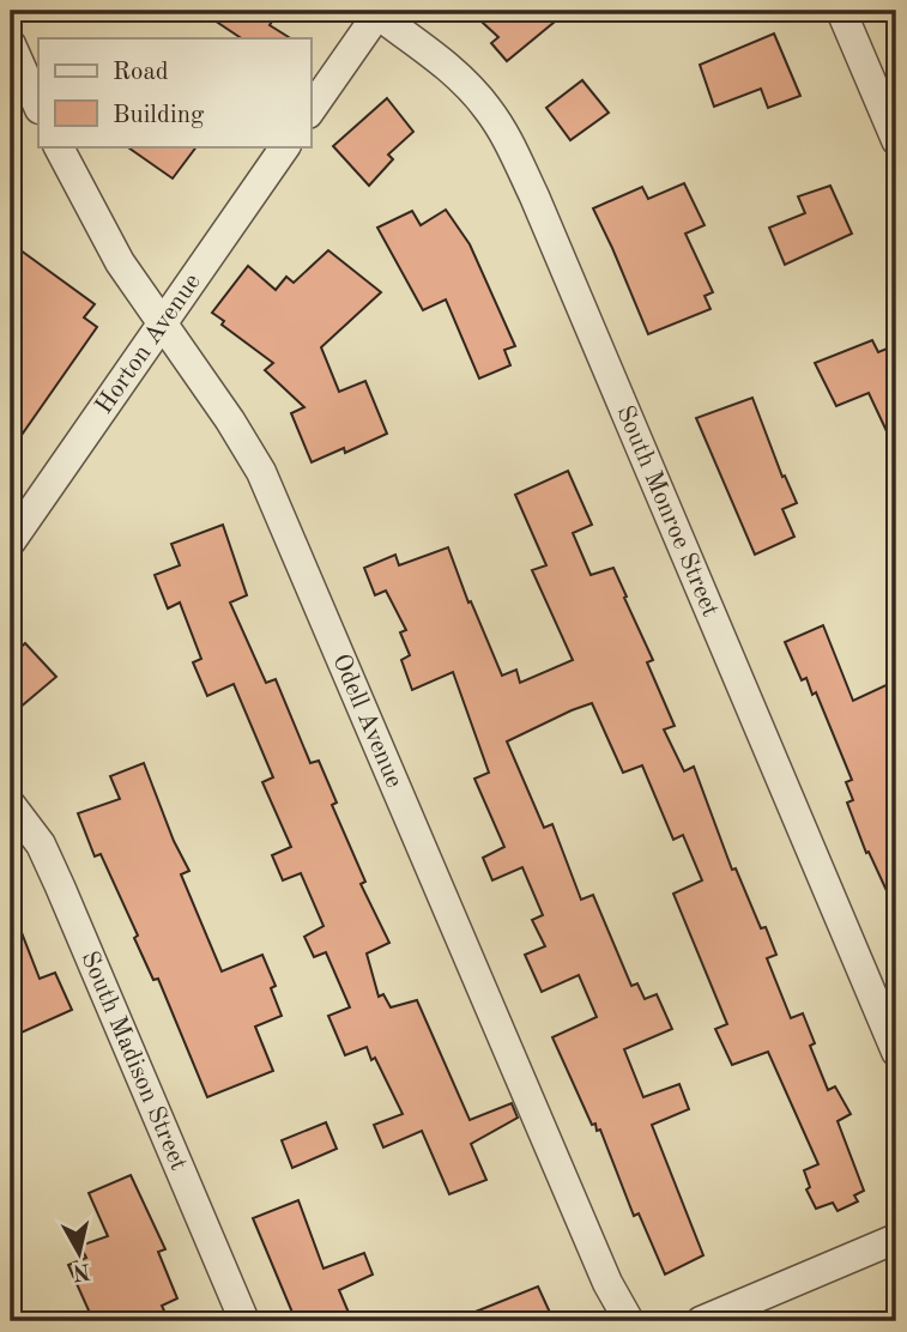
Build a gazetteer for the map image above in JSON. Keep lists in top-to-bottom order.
{
  "streets": {
    "street": [
      "Horton Avenue",
      "South Monroe Street",
      "Odell Avenue",
      "South Madison Street"
    ]
  },
  "crossings": [
    ["Horton Avenue", "Odell Avenue"]
  ],
  "legend": ["Road", "Building"],
  "north": "bottom"
}
